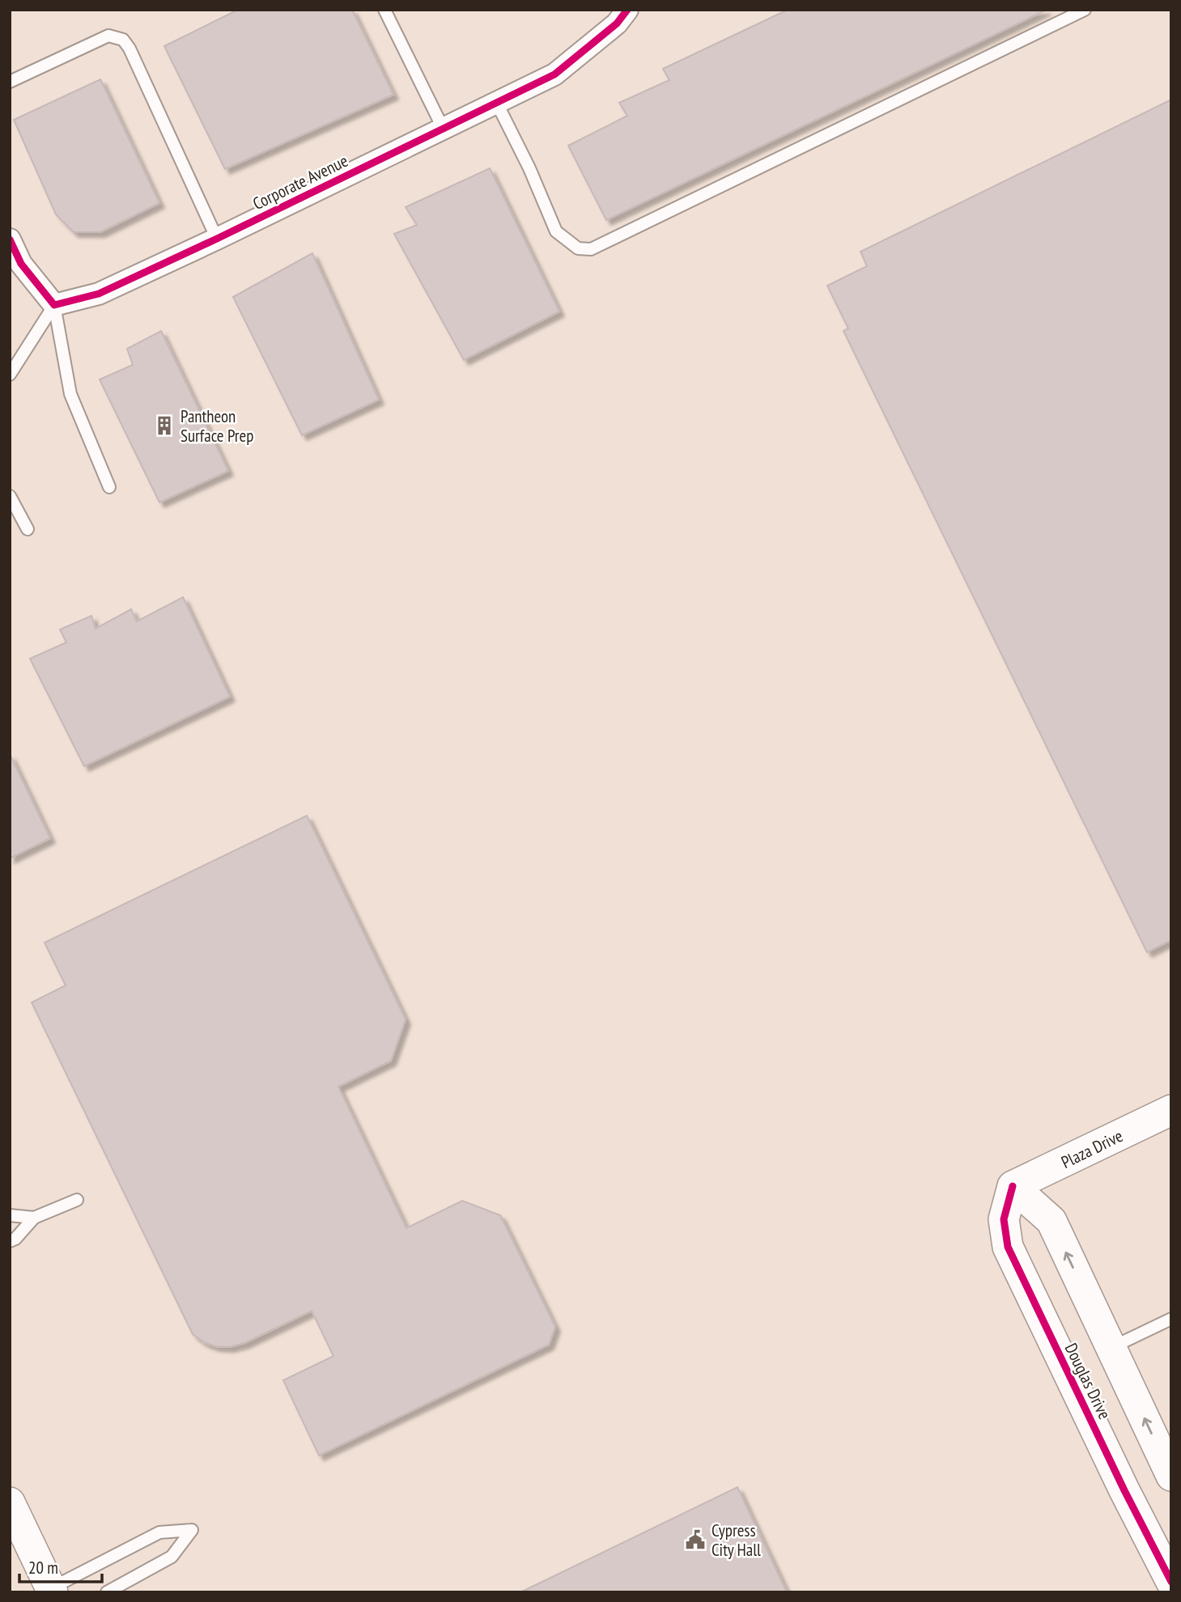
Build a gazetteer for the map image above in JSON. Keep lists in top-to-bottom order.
{
  "streets": {
    "street": ["Corporate Avenue", "Plaza Drive", "Douglas Drive"]
  },
  "crossings": [
    ["Plaza Drive", "Douglas Drive"]
  ],
  "places": {
    "building": ["Pantheon Surface Prep"],
    "public building": ["Cypress City Hall"]
  },
  "scale_bar": "20 m"
}
